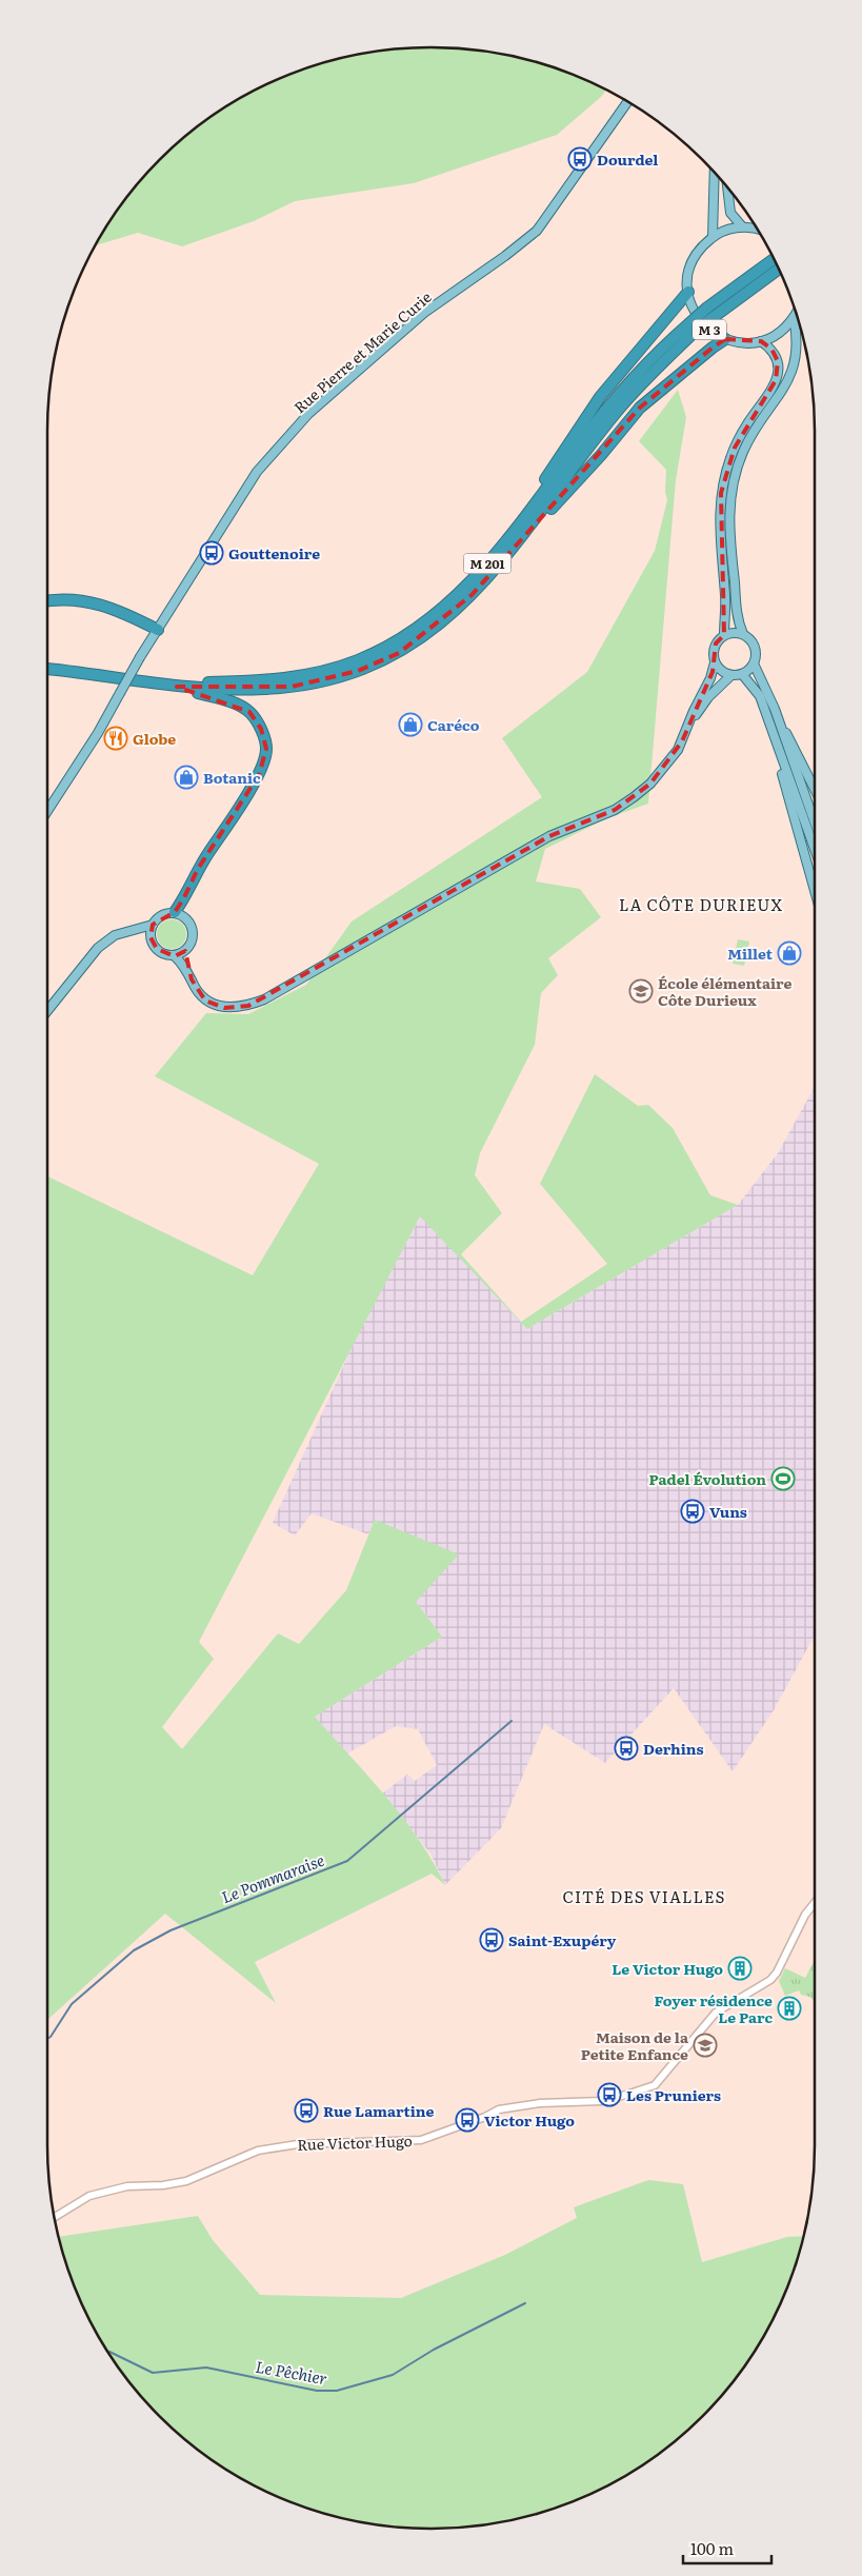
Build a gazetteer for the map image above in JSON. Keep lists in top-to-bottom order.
{
  "streets": {
    "highway": ["M 201"],
    "main road": ["M 3", "Rue Pierre et Marie Curie"],
    "street": ["Rue Victor Hugo"]
  },
  "districts": ["LA CÔTE DURIEUX", "CITÉ DES VIALLES"],
  "water": ["Le Pommaraise", "Le Pêchier"],
  "places": {
    "bus stop": [
      "Dourdel",
      "Gouttenoire",
      "Vuns",
      "Derhins",
      "Saint-Exupéry",
      "Les Pruniers",
      "Rue Lamartine",
      "Victor Hugo"
    ],
    "shop": ["Caréco", "Botanic", "Millet"],
    "restaurant": ["Globe"],
    "school or university": ["École élémentaire Côte Durieux", "Maison de la Petite Enfance"],
    "sports": ["Padel Évolution"],
    "building": ["Le Victor Hugo", "Foyer résidence Le Parc"]
  },
  "scale_bar": "100 m"
}
